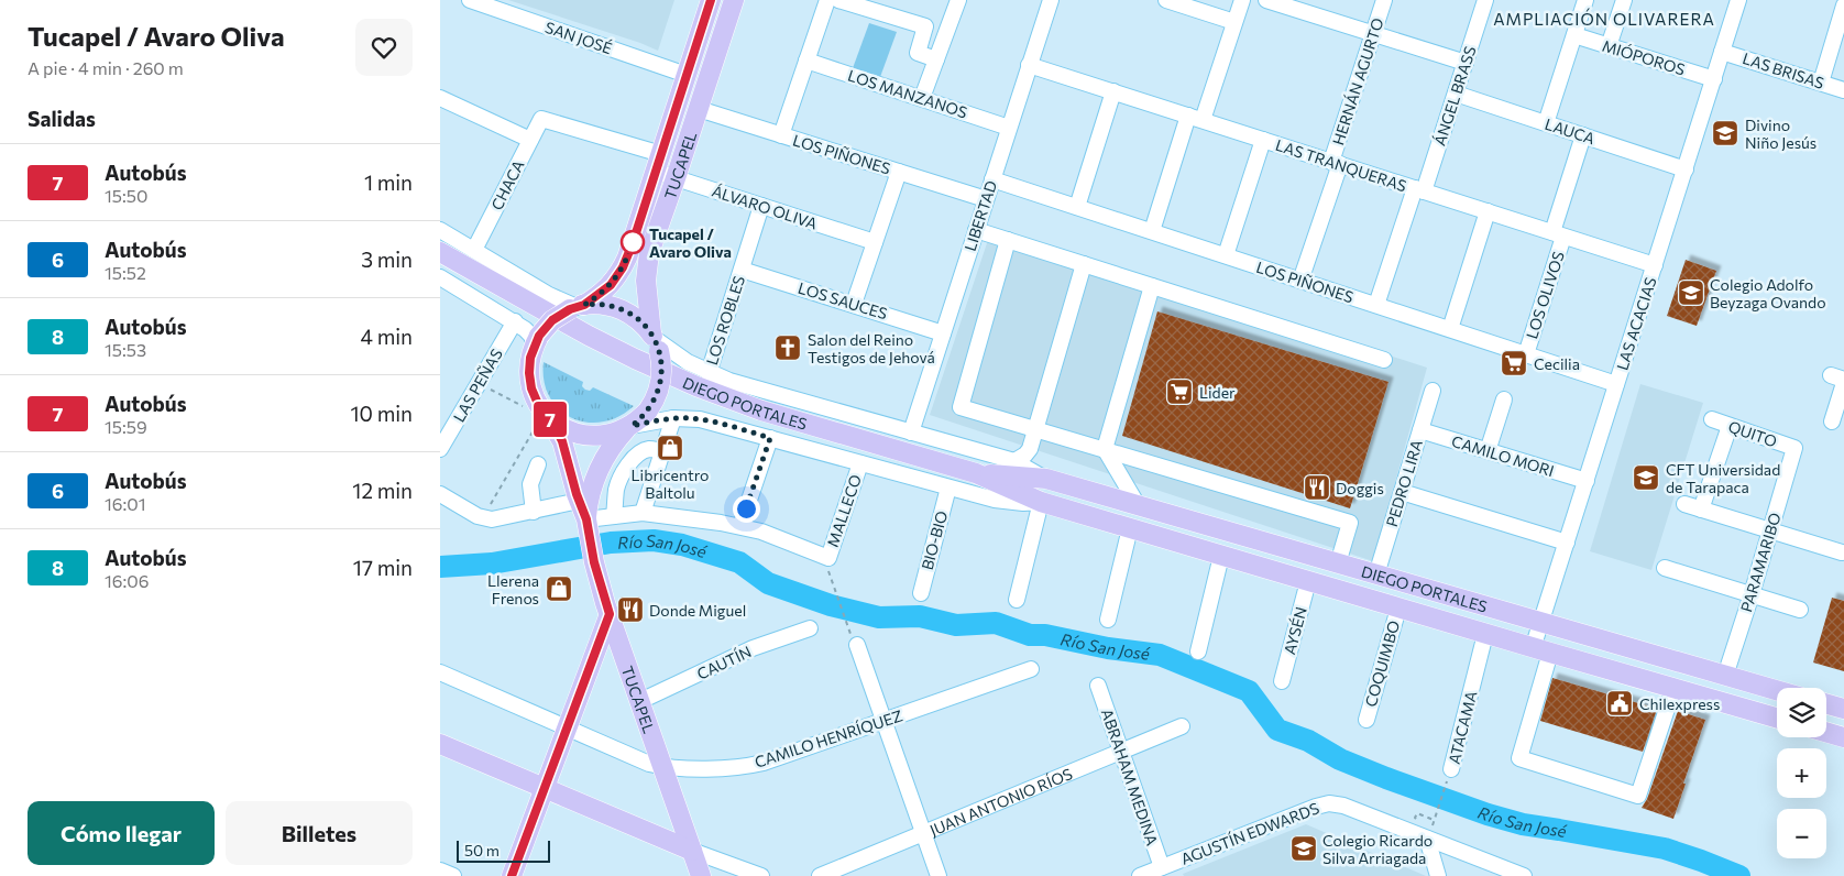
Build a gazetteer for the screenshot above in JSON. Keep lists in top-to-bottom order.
{
  "streets": {
    "main road": ["TUCAPEL", "DIEGO PORTALES"],
    "street": [
      "SAN JOSÉ",
      "MIÓPOROS",
      "LAS BRISAS",
      "HERNÁN AGURTO",
      "LOS MANZANOS",
      "ÁNGEL BRASS",
      "LAUCA",
      "LOS PIÑONES",
      "LAS TRANQUERAS",
      "CHACA",
      "ÁLVARO OLIVA",
      "LIBERTAD",
      "LOS OLIVOS",
      "LOS SAUCES",
      "LOS ROBLES",
      "LAS ACACIAS",
      "LAS PEÑAS",
      "QUITO",
      "CAMILO MORI",
      "PEDRO LIRA",
      "MALLECO",
      "BIO-BIO",
      "PARAMARIBO",
      "AYSÉN",
      "CAUTÍN",
      "COQUIMBO",
      "ATACAMA",
      "CAMILO HENRÍQUEZ",
      "ABRAHAM MEDINA",
      "JUAN ANTONIO RÍOS",
      "AGUSTÍN EDWARDS"
    ]
  },
  "crossings": [
    ["SAN JOSÉ", "TUCAPEL"],
    ["MIÓPOROS", "LAS ACACIAS"],
    ["LAS BRISAS", "LAS ACACIAS"],
    ["HERNÁN AGURTO", "LOS PIÑONES"],
    ["HERNÁN AGURTO", "LAS TRANQUERAS"],
    ["LOS MANZANOS", "LIBERTAD"],
    ["ÁNGEL BRASS", "LAUCA"],
    ["ÁNGEL BRASS", "LOS PIÑONES"],
    ["ÁNGEL BRASS", "LAS TRANQUERAS"],
    ["LAUCA", "LOS OLIVOS"],
    ["LAUCA", "LAS ACACIAS"],
    ["LOS PIÑONES", "TUCAPEL"],
    ["LOS PIÑONES", "LIBERTAD"],
    ["LOS PIÑONES", "LOS OLIVOS"],
    ["LOS PIÑONES", "LAS ACACIAS"],
    ["TUCAPEL", "ÁLVARO OLIVA"],
    ["TUCAPEL", "DIEGO PORTALES"],
    ["TUCAPEL", "CAUTÍN"],
    ["TUCAPEL", "CAMILO HENRÍQUEZ"],
    ["LAS TRANQUERAS", "LIBERTAD"],
    ["LAS TRANQUERAS", "LOS OLIVOS"],
    ["LAS TRANQUERAS", "LAS ACACIAS"],
    ["CHACA", "ÁLVARO OLIVA"],
    ["ÁLVARO OLIVA", "LOS ROBLES"],
    ["LIBERTAD", "LOS SAUCES"],
    ["LIBERTAD", "DIEGO PORTALES"],
    ["LOS SAUCES", "LOS ROBLES"],
    ["LOS ROBLES", "DIEGO PORTALES"],
    ["LAS ACACIAS", "DIEGO PORTALES"],
    ["LAS ACACIAS", "CAMILO MORI"],
    ["DIEGO PORTALES", "PEDRO LIRA"],
    ["DIEGO PORTALES", "MALLECO"],
    ["DIEGO PORTALES", "BIO-BIO"],
    ["DIEGO PORTALES", "PARAMARIBO"],
    ["DIEGO PORTALES", "AYSÉN"],
    ["DIEGO PORTALES", "COQUIMBO"],
    ["DIEGO PORTALES", "ATACAMA"],
    ["QUITO", "PARAMARIBO"],
    ["CAMILO MORI", "PEDRO LIRA"],
    ["ABRAHAM MEDINA", "JUAN ANTONIO RÍOS"],
    ["ABRAHAM MEDINA", "AGUSTÍN EDWARDS"]
  ],
  "districts": ["AMPLIACIÓN OLIVARERA"],
  "water": ["Río San José"],
  "places": {
    "school or university": [
      "Divino Niño Jesús",
      "Colegio Adolfo Beyzaga Ovando",
      "CFT Universidad de Tarapaca",
      "Colegio Ricardo Silva Arriagada"
    ],
    "other": ["Tucapel / Avaro Oliva"],
    "church": ["Salon del Reino Testigos de Jehová"],
    "supermarket": ["Cecilia", "Lider"],
    "shop": ["Libricentro Baltolu", "Llerena Frenos"],
    "restaurant": ["Doggis", "Donde Miguel"],
    "public building": ["Chilexpress"]
  },
  "lines": ["bus line 7"],
  "scale_bar": "50 m",
  "page": {
    "heading": [
      ["Tucapel / Avaro Oliva", "A pie · 4 min · 260 m"],
      "Salidas"
    ],
    "on_map": "7",
    "list": [
      {
        "mark": "7",
        "name": "Autobús",
        "note": "15:50",
        "value": "1 min"
      },
      {
        "mark": "6",
        "name": "Autobús",
        "note": "15:52",
        "value": "3 min"
      },
      {
        "mark": "8",
        "name": "Autobús",
        "note": "15:53",
        "value": "4 min"
      },
      {
        "mark": "7",
        "name": "Autobús",
        "note": "15:59",
        "value": "10 min"
      },
      {
        "mark": "6",
        "name": "Autobús",
        "note": "16:01",
        "value": "12 min"
      },
      {
        "mark": "8",
        "name": "Autobús",
        "note": "16:06",
        "value": "17 min"
      }
    ],
    "map_buttons": ["+", "−"],
    "buttons": ["Cómo llegar", "Billetes"],
    "scale": "50 m"
  }
}
